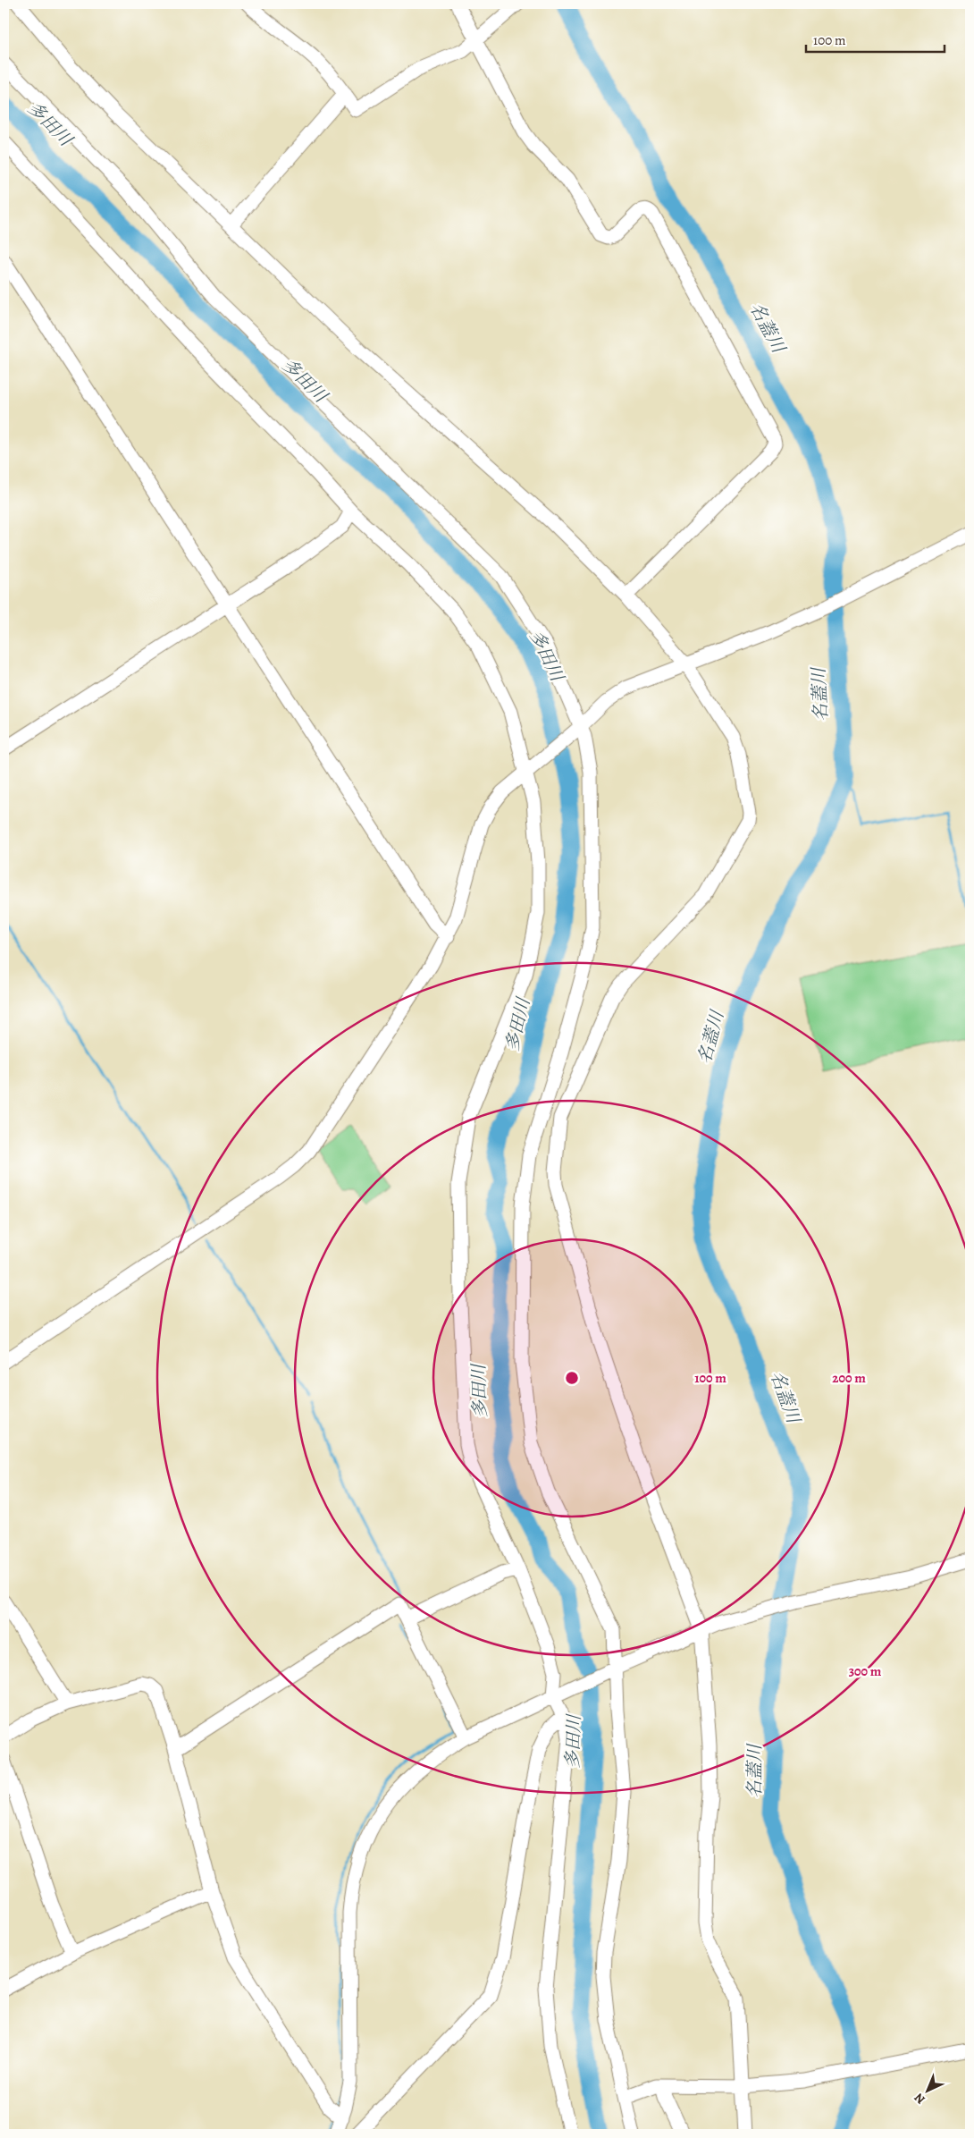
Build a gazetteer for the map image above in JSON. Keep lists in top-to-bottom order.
{
  "water": ["多田川", "名蓋川"],
  "scale_bar": "100 m",
  "north": "bottom left",
  "rings": ["100 m", "200 m", "300 m"]
}
